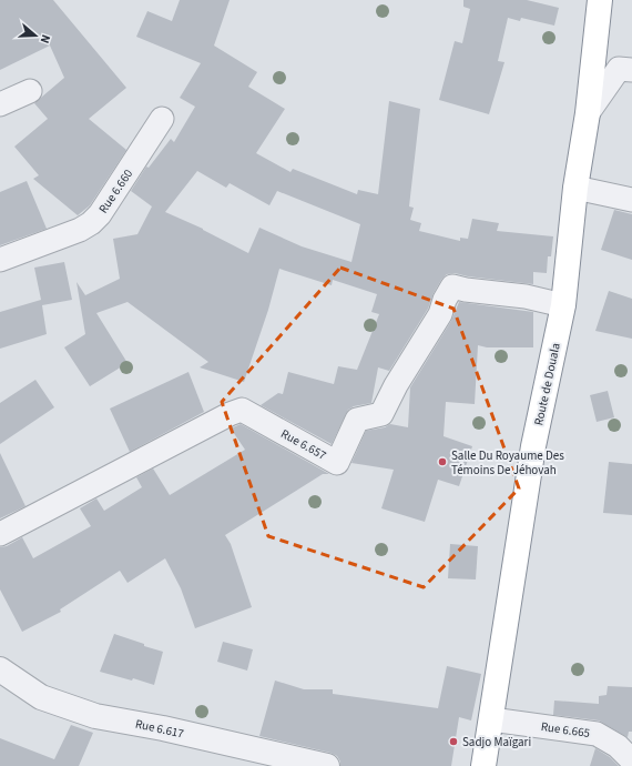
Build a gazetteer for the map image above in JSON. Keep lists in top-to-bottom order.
{
  "streets": {
    "highway": ["Route de Douala"],
    "street": [
      "Rue 6.660",
      "Rue 6.657",
      "Rue 6.617",
      "Rue 6.665"
    ]
  },
  "crossings": [
    ["Route de Douala", "Rue 6.657"],
    ["Route de Douala", "Rue 6.665"]
  ],
  "places": ["Salle Du Royaume Des Témoins De Jéhovah", "Sadjo Maïgari"],
  "north": "right"
}
